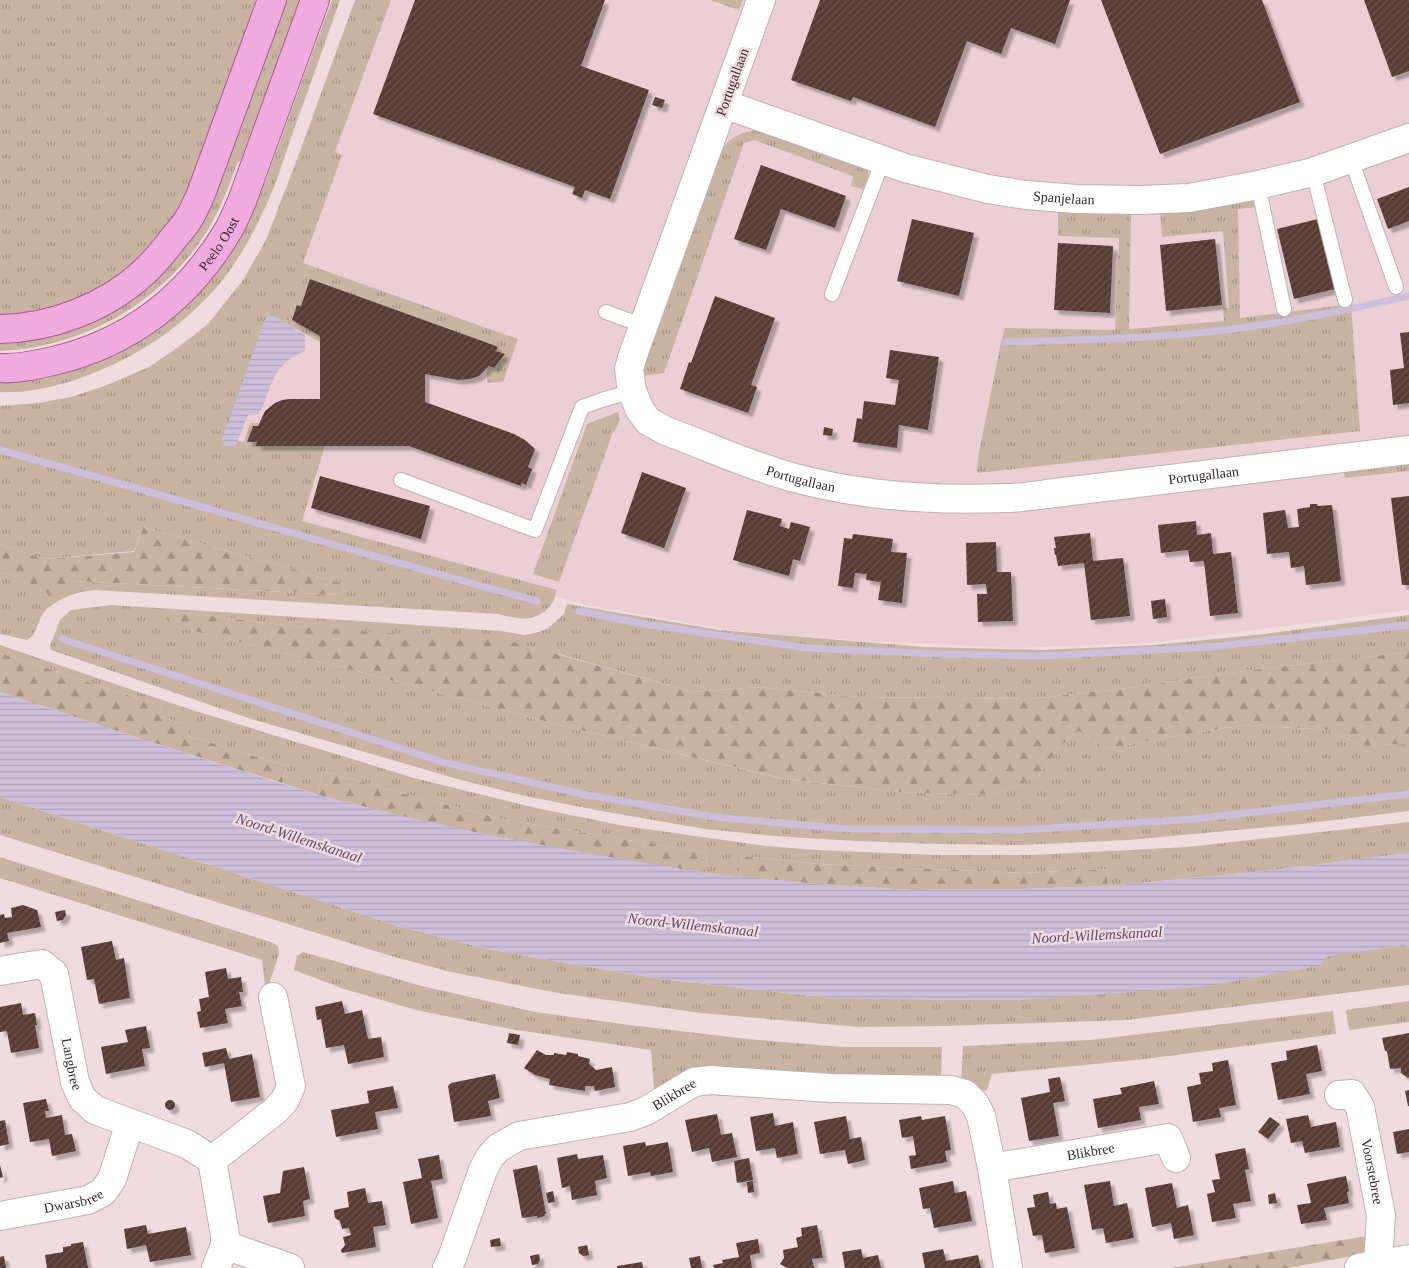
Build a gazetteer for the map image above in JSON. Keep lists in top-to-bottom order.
{
  "streets": {
    "main road": ["Peelo Oost"],
    "street": [
      "Portugallaan",
      "Spanjelaan",
      "Langbree",
      "Blikbree",
      "Voorstebree",
      "Dwarsbree"
    ]
  },
  "crossings": [
    ["Portugallaan", "Spanjelaan"],
    ["Langbree", "Dwarsbree"]
  ],
  "water": ["Noord-Willemskanaal"]
}
